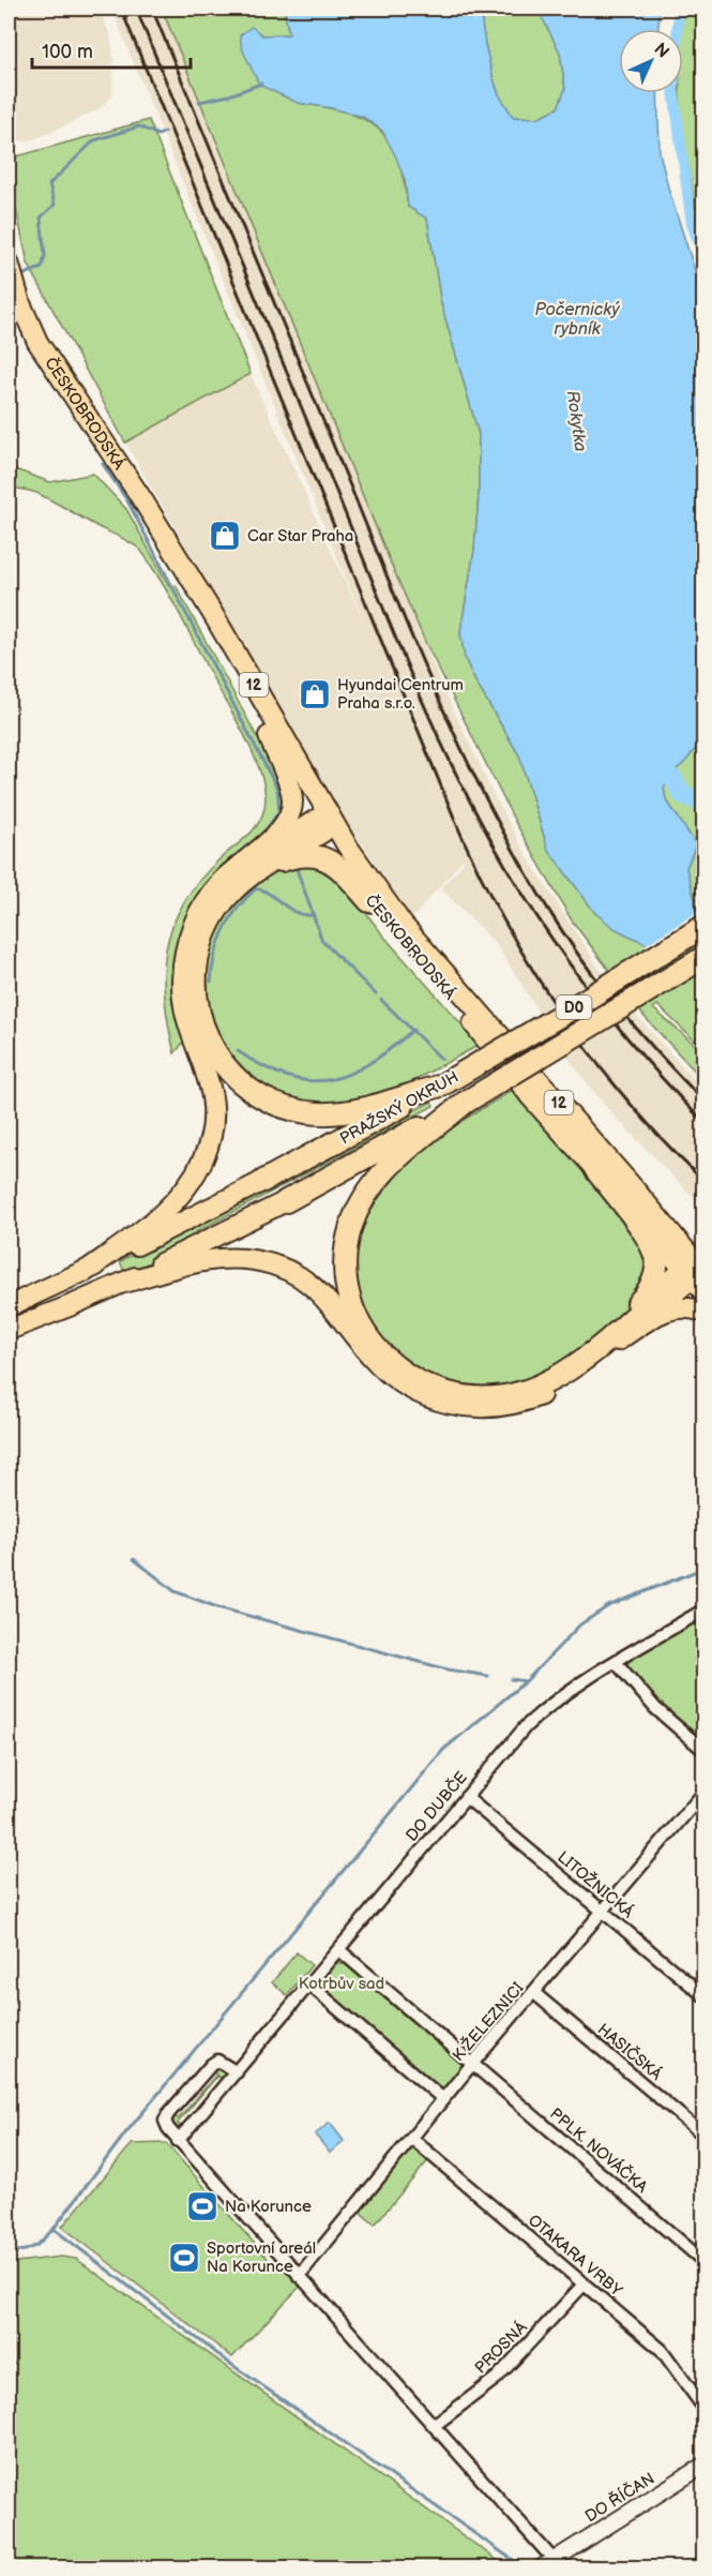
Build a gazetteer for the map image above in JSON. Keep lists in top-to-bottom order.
{
  "streets": {
    "highway": ["D0", "PRAŽSKÝ OKRUH"],
    "main road": ["ČESKOBRODSKÁ", "12"],
    "street": [
      "DO DUBČE",
      "LITOŽNICKÁ",
      "K ŽELEZNICI",
      "HASIČSKÁ",
      "PPLK. NOVÁČKA",
      "OTAKARA VRBY",
      "PROSNÁ",
      "DO ŘÍČAN"
    ]
  },
  "crossings": [
    ["DO DUBČE", "LITOŽNICKÁ"],
    ["DO DUBČE", "PPLK. NOVÁČKA"],
    ["LITOŽNICKÁ", "K ŽELEZNICI"],
    ["K ŽELEZNICI", "HASIČSKÁ"],
    ["K ŽELEZNICI", "PPLK. NOVÁČKA"],
    ["K ŽELEZNICI", "OTAKARA VRBY"],
    ["OTAKARA VRBY", "PROSNÁ"]
  ],
  "water": ["Počernický rybník", "Rokytka"],
  "parks": ["Kotrbův sad"],
  "places": {
    "shop": ["Car Star Praha", "Hyundai Centrum Praha s.r.o."],
    "sports": ["Na Korunce", "Sportovní areál Na Korunce"]
  },
  "scale_bar": "100 m",
  "north": "top right"
}
